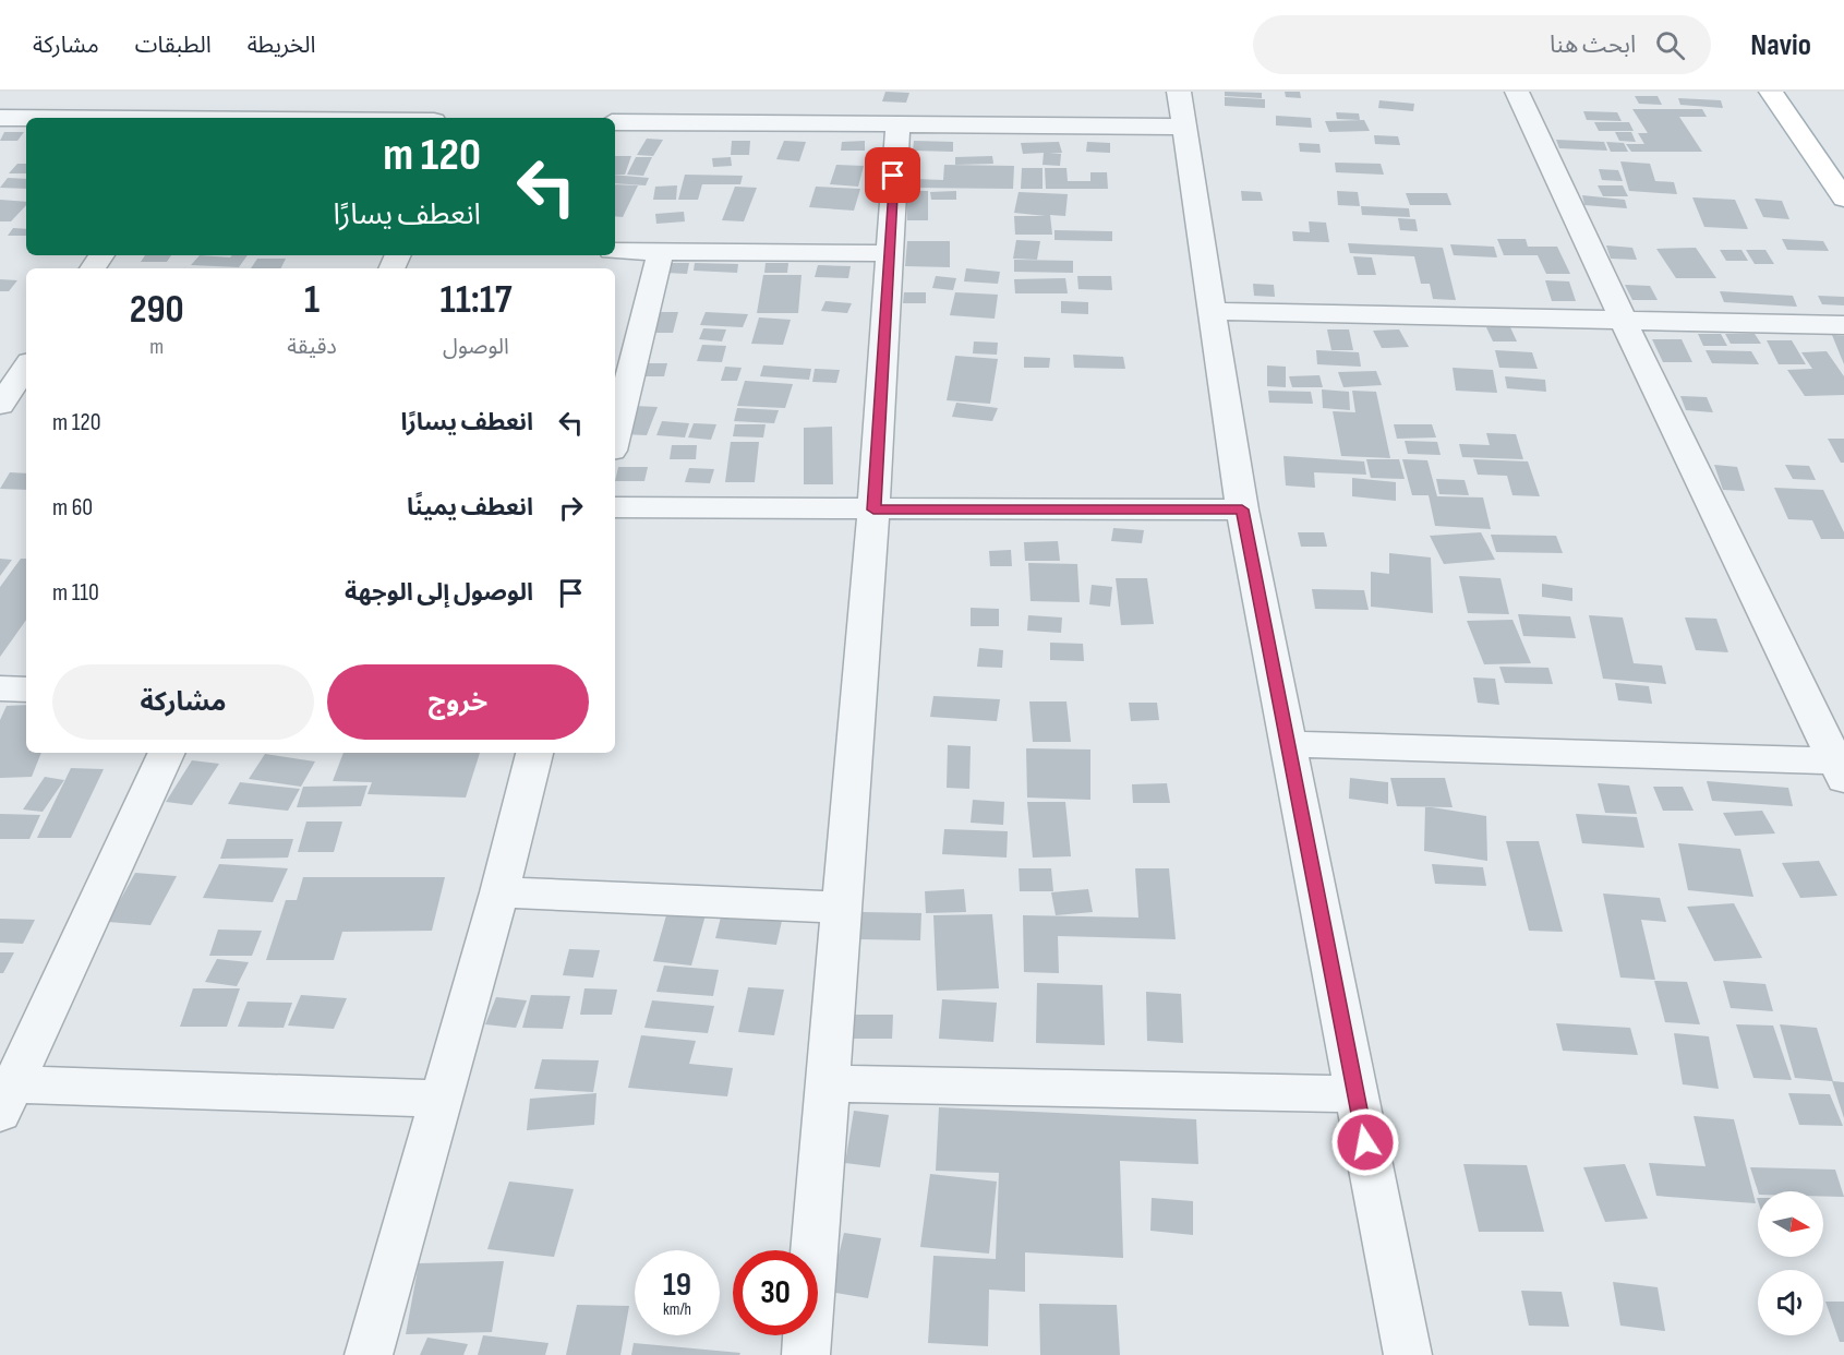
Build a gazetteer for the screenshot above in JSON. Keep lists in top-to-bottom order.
{
  "north": "right",
  "page": {
    "header": "Navio",
    "search": "ابحث هنا",
    "nav": ["الخريطة", "الطبقات", "مشاركة"],
    "turn": ["120 m", "انعطف يسارًا"],
    "eta": [
      "11:17",
      "الوصول",
      "1",
      "دقيقة",
      "290",
      "m"
    ],
    "list": [
      {
        "name": "انعطف يسارًا",
        "value": "120 m"
      },
      {
        "name": "انعطف يمينًا",
        "value": "60 m"
      },
      {
        "name": "الوصول إلى الوجهة",
        "value": "110 m"
      }
    ],
    "buttons": ["خروج", "مشاركة"],
    "speed": "19 km/h",
    "limit": "30"
  }
}
